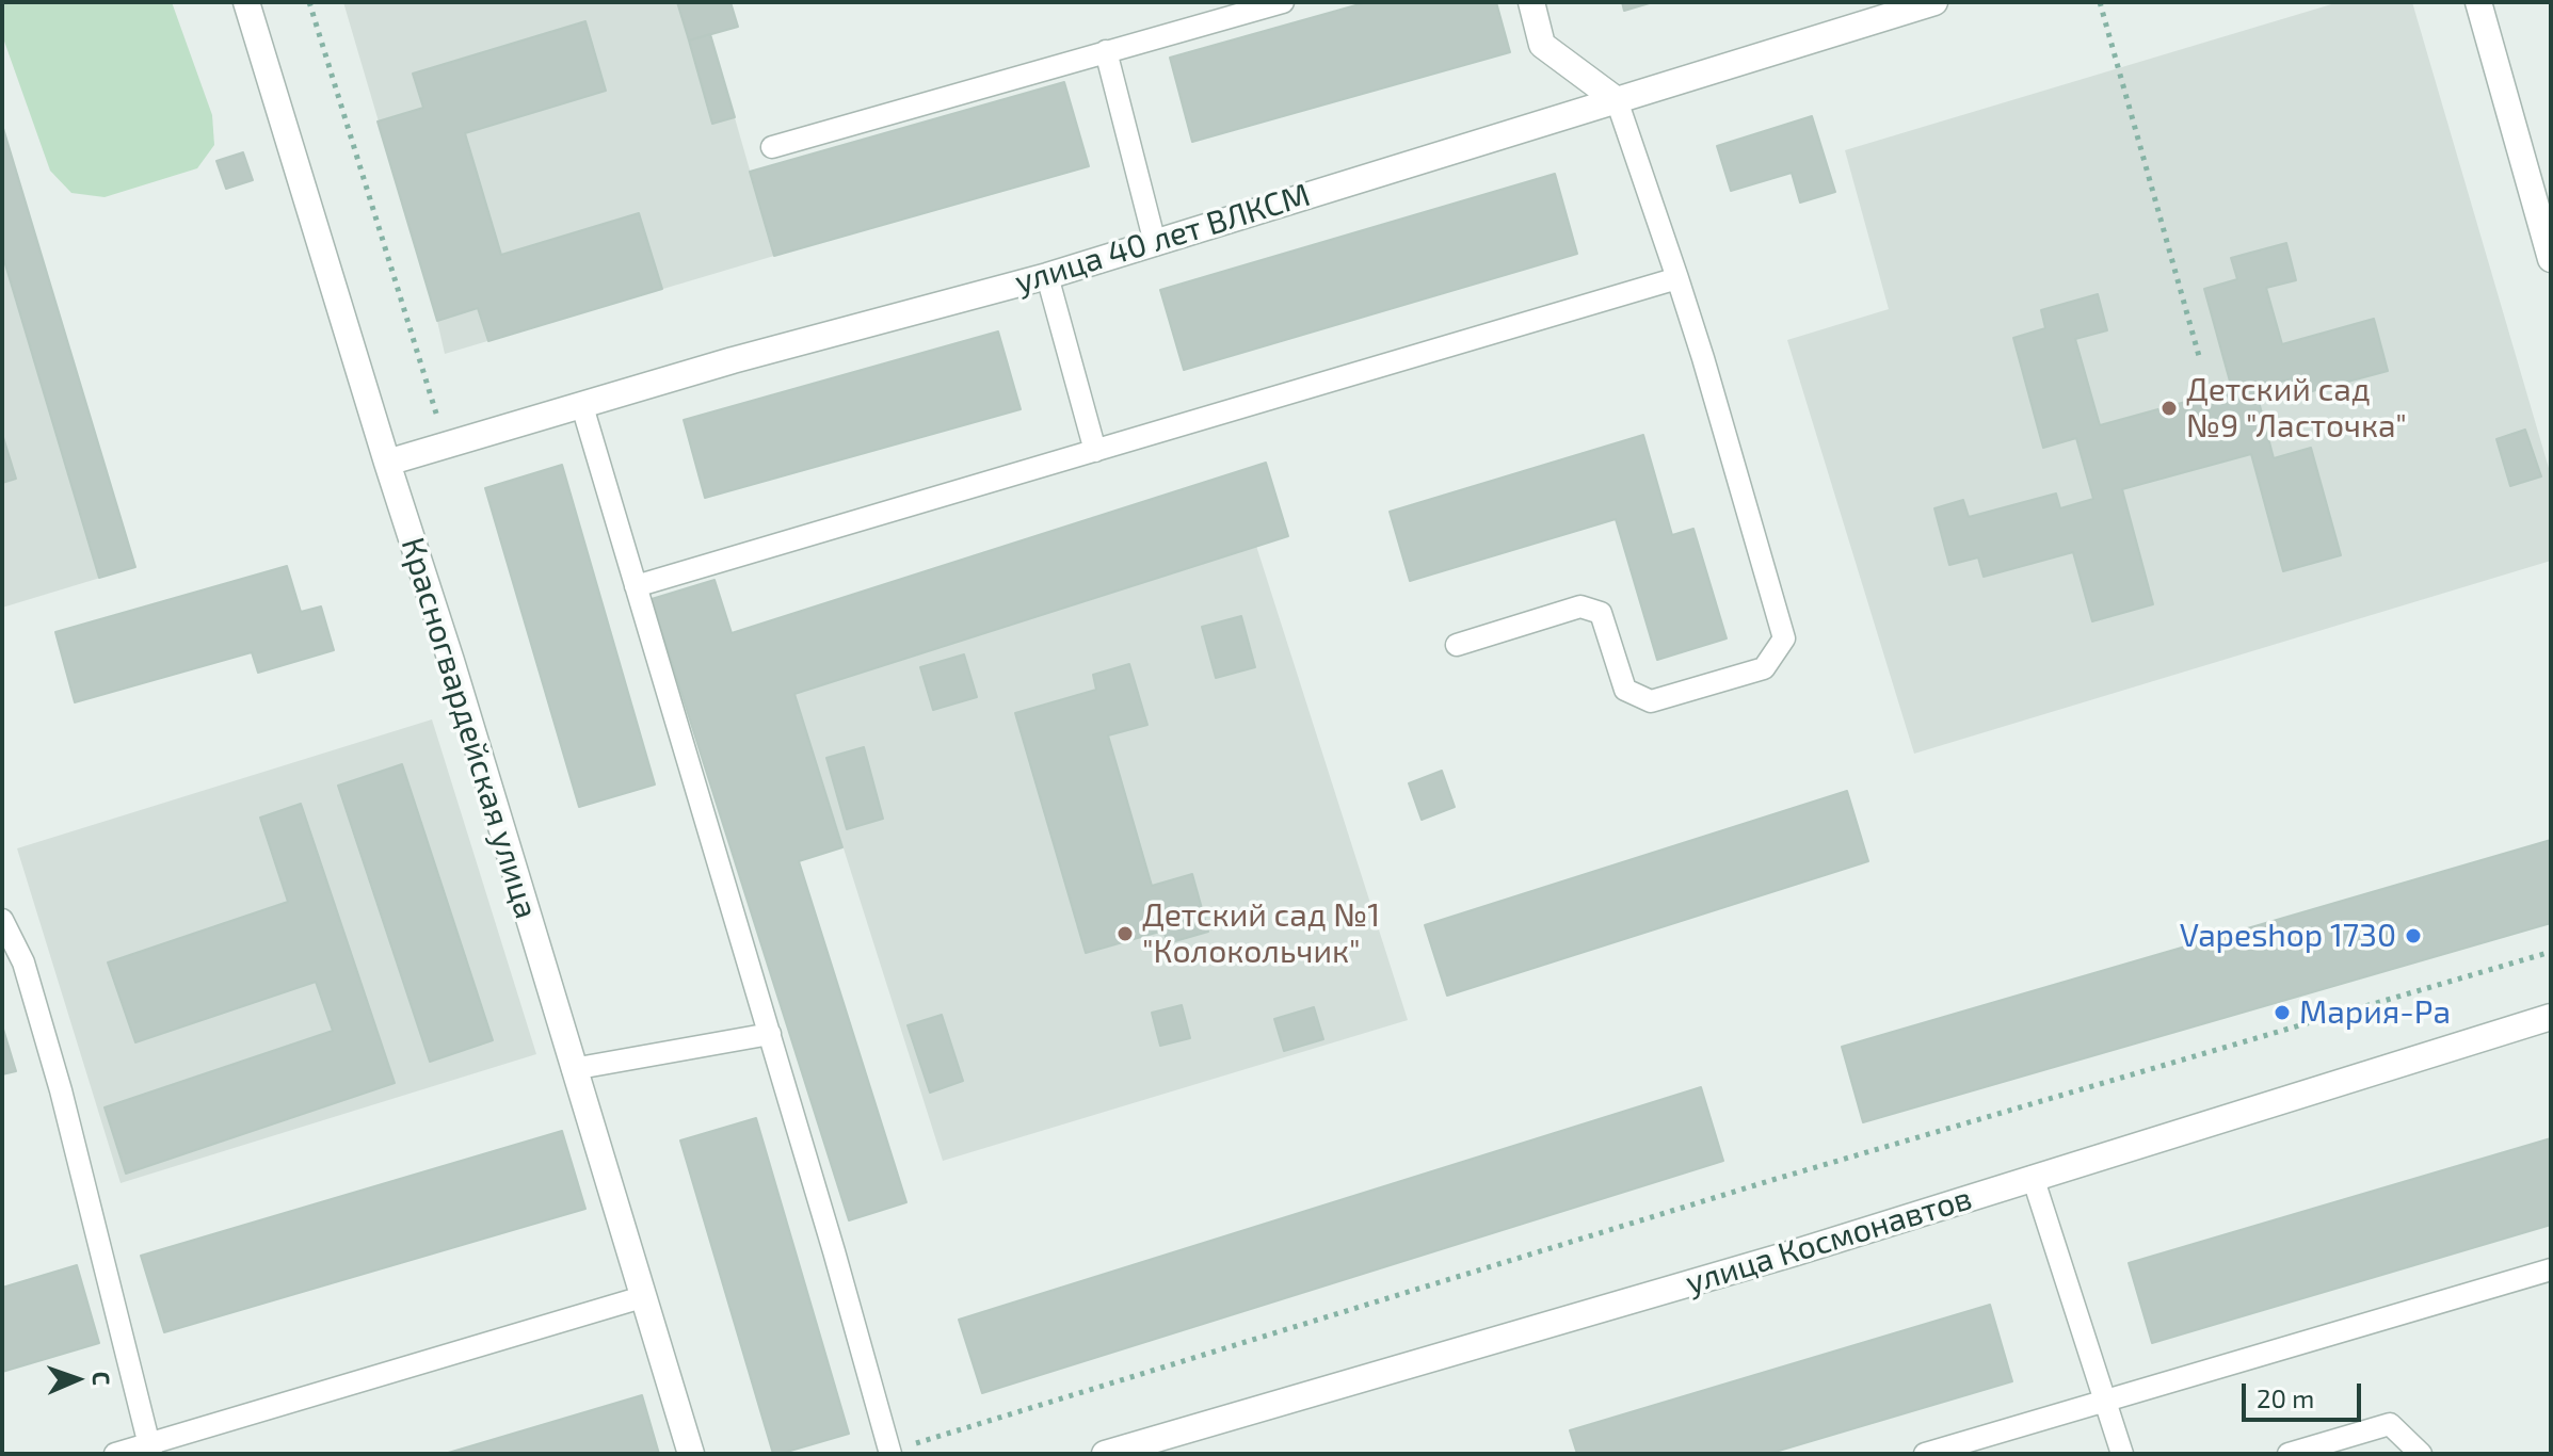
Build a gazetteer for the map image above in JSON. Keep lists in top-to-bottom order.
{
  "streets": {
    "street": ["улица 40 лет ВЛКСМ", "Красногвардейская улица", "улица Космонавтов"]
  },
  "crossings": [
    ["улица 40 лет ВЛКСМ", "Красногвардейская улица"]
  ],
  "places": [
    "Детский сад №9 \"Ласточка\"",
    "Детский сад №1 \"Колокольчик\"",
    "Vapeshop 1730",
    "Мария-Ра"
  ],
  "scale_bar": "20 m",
  "north": "right"
}
